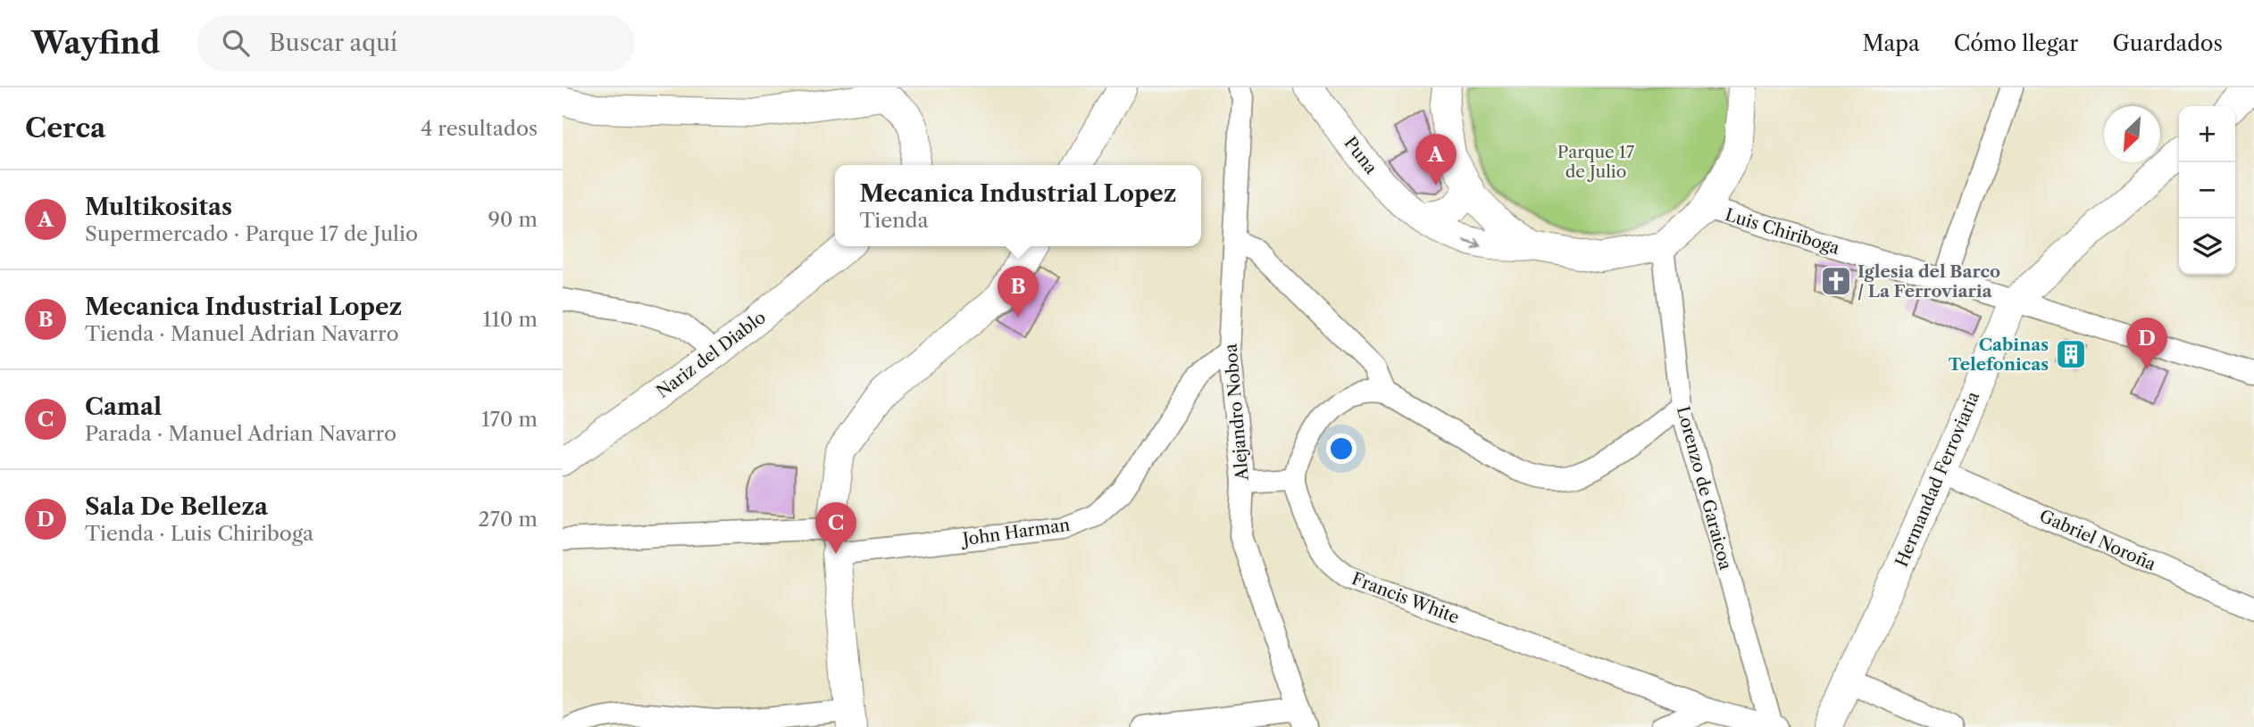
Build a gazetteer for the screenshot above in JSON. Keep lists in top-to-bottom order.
{
  "streets": {
    "street": [
      "Puna",
      "Luis Chiriboga",
      "Nariz del Diablo",
      "Alejandro Noboa",
      "Hermandad Ferroviaria",
      "Lorenzo de Garaicoa",
      "John Harman",
      "Gabriel Noroña",
      "Francis White"
    ]
  },
  "crossings": [
    ["Luis Chiriboga", "Hermandad Ferroviaria"],
    ["Alejandro Noboa", "John Harman"],
    ["Hermandad Ferroviaria", "Gabriel Noroña"],
    ["Lorenzo de Garaicoa", "Francis White"]
  ],
  "one_way": ["Puna"],
  "parks": ["Parque 17 de Julio"],
  "places": {
    "church": ["Iglesia del Barco / La Ferroviaria"],
    "building": ["Cabinas Telefonicas"]
  },
  "north": "bottom left",
  "page": {
    "header": "Wayfind",
    "search": "Buscar aquí",
    "nav": ["Mapa", "Cómo llegar", "Guardados"],
    "heading": ["Cerca", "4 resultados"],
    "map_buttons": ["+", "−"],
    "pins": [
      "A",
      "B",
      "D",
      "C"
    ],
    "popup": ["Mecanica Industrial Lopez", "Tienda"],
    "list": [
      {
        "mark": "A",
        "name": "Multikositas",
        "note": "Supermercado · Parque 17 de Julio",
        "value": "90 m"
      },
      {
        "mark": "B",
        "name": "Mecanica Industrial Lopez",
        "note": "Tienda · Manuel Adrian Navarro",
        "value": "110 m"
      },
      {
        "mark": "C",
        "name": "Camal",
        "note": "Parada · Manuel Adrian Navarro",
        "value": "170 m"
      },
      {
        "mark": "D",
        "name": "Sala De Belleza",
        "note": "Tienda · Luis Chiriboga",
        "value": "270 m"
      }
    ]
  }
}
